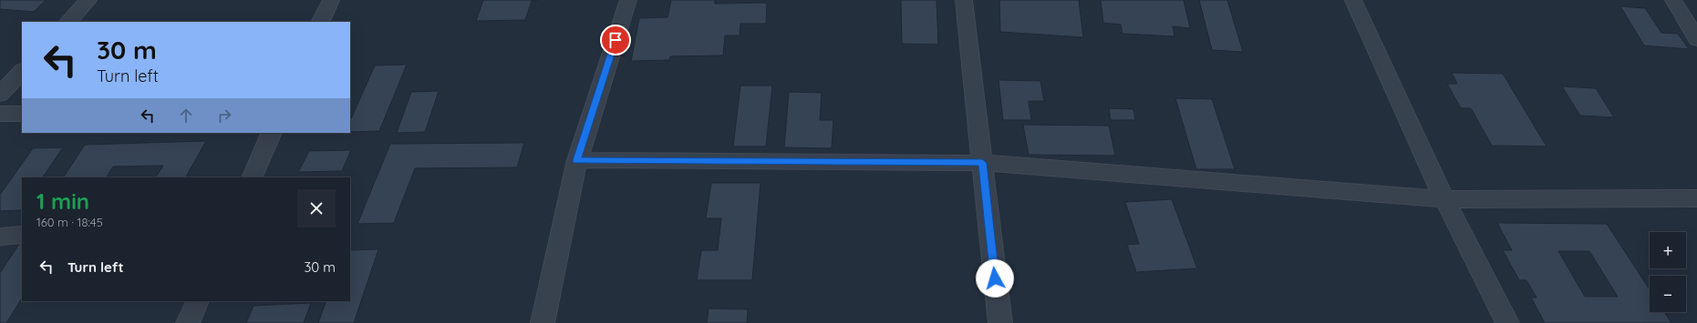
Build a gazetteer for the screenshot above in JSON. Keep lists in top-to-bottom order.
{
  "page": {
    "turn": ["30 m", "Turn left"],
    "heading": ["1 min", "160 m · 18:45"],
    "map_buttons": ["+", "−"],
    "list": [
      {
        "name": "Turn left",
        "value": "30 m"
      }
    ]
  }
}
